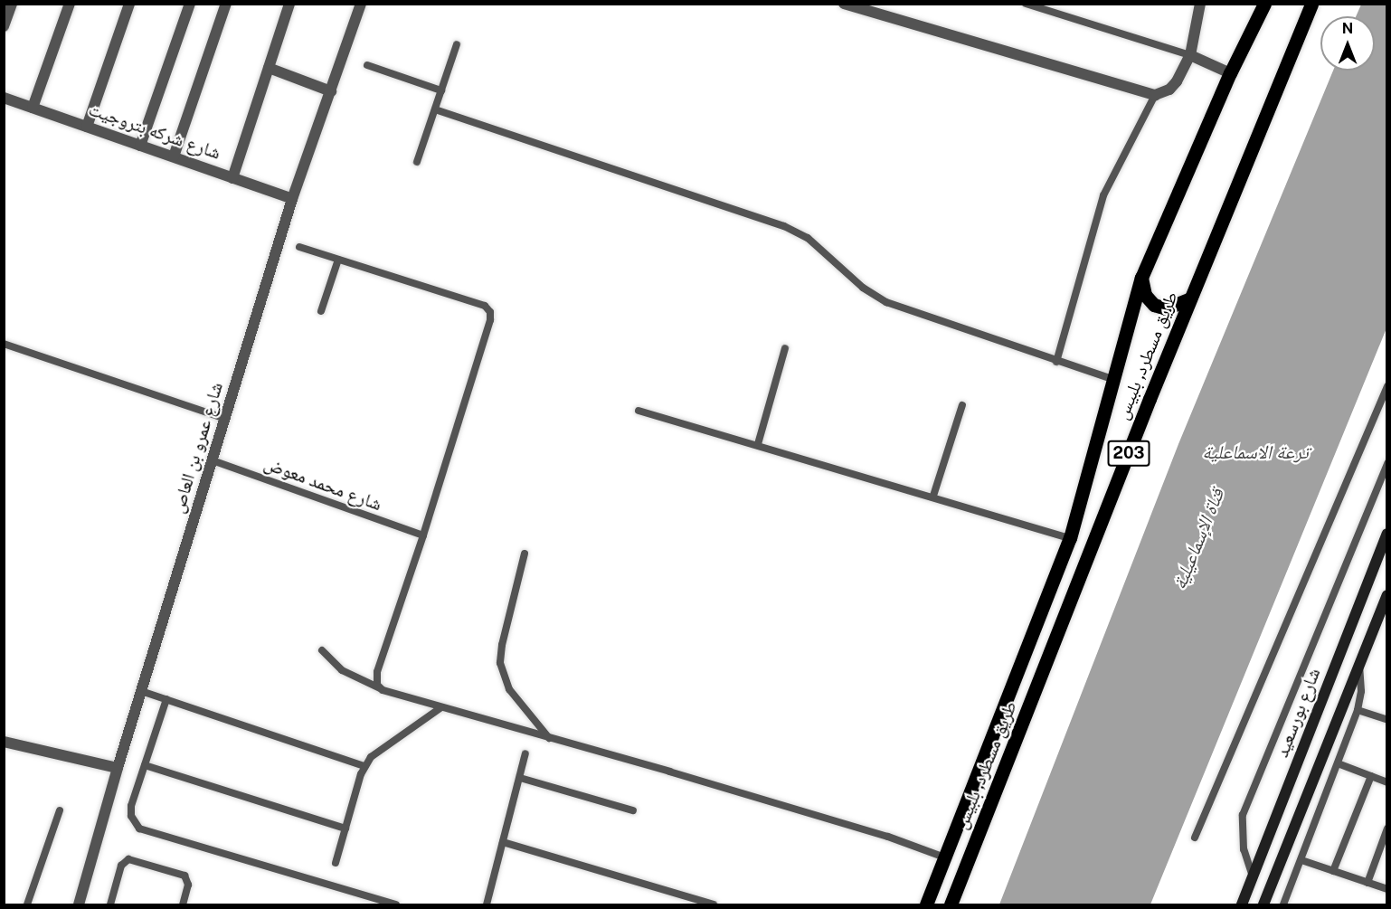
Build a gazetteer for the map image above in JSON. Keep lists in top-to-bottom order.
{
  "streets": {
    "main road": ["طريق مسطرد, بلبيس", "203", "شارع بورسعيد"],
    "street": ["شارع شركه بتروجيت", "شارع عمرو بن العاص"],
    "lane": ["شارع محمد معوض"]
  },
  "crossings": [
    ["شارع شركه بتروجيت", "شارع عمرو بن العاص"],
    ["شارع عمرو بن العاص", "شارع محمد معوض"]
  ],
  "water": ["ترعة الاسماعلية", "قناة الإسماعيلية"],
  "north": "top"
}
